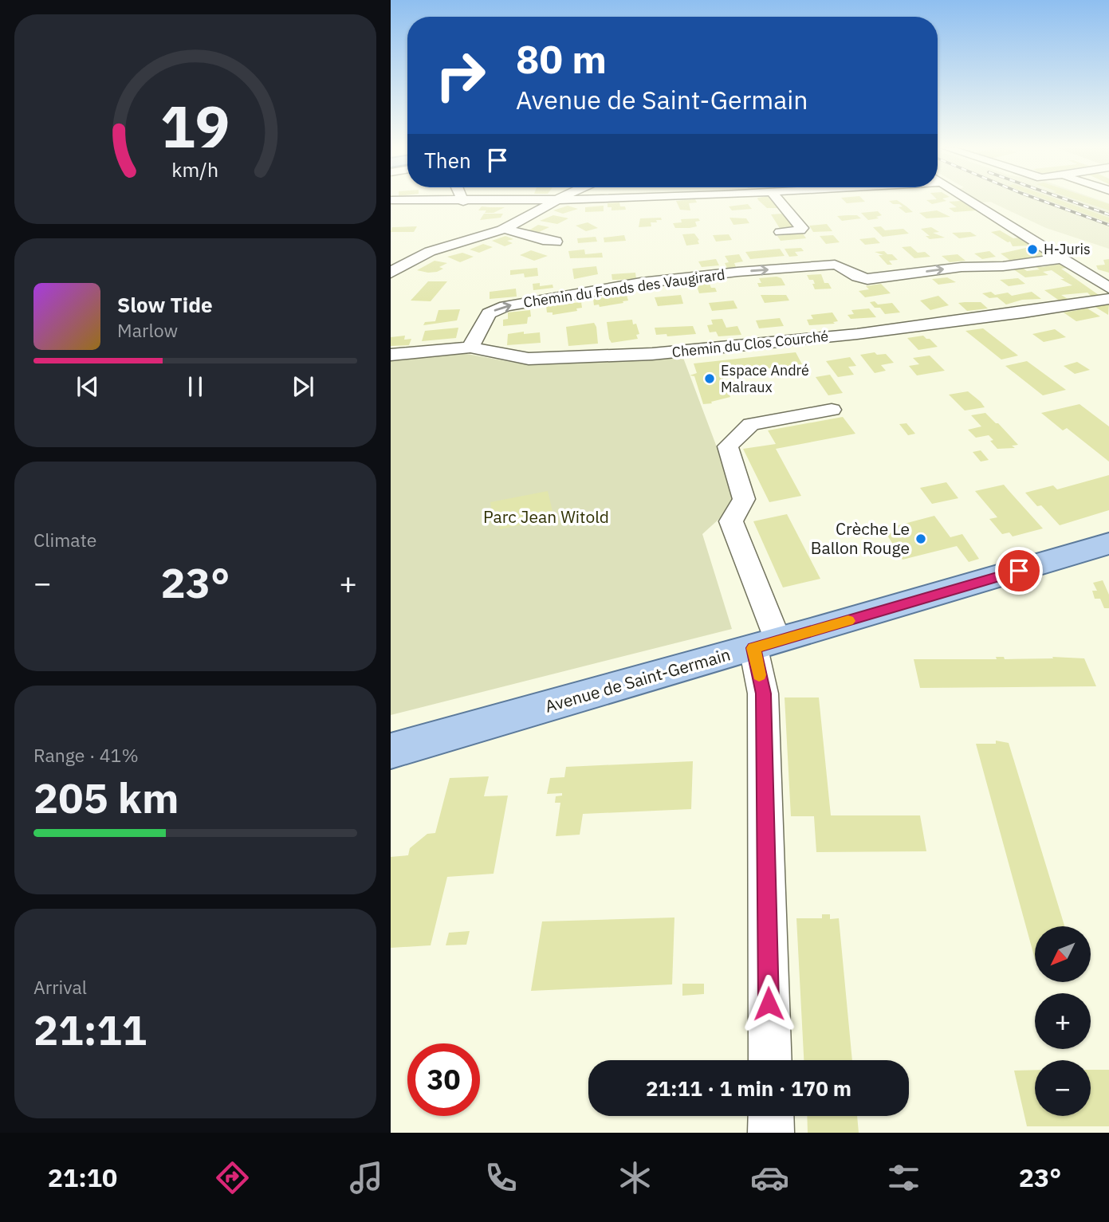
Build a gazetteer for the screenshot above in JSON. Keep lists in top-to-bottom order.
{
  "streets": {
    "main road": ["Avenue de Saint-Germain"],
    "street": ["Chemin du Fonds des Vaugirard", "Chemin du Clos Courché"]
  },
  "crossings": [
    ["Chemin du Fonds des Vaugirard", "Chemin du Clos Courché"]
  ],
  "parks": ["Parc Jean Witold"],
  "places": ["H-Juris", "Espace André Malraux", "Crèche Le Ballon Rouge"],
  "north": "bottom left",
  "page": {
    "turn": ["80 m", "Avenue de Saint-Germain"],
    "then": "Then",
    "song": ["Slow Tide", "Marlow"],
    "tile": [
      "Climate",
      ["Range · 41%", "205 km"],
      ["Arrival", "21:11"]
    ],
    "heat": ["−", "23°", "+"],
    "map_buttons": ["+", "−"],
    "limit": "30",
    "trip": "21:11 · 1 min · 170 m",
    "tabs": ["21:10", "23°"],
    "gauge": ["19", "km/h"]
  }
}
